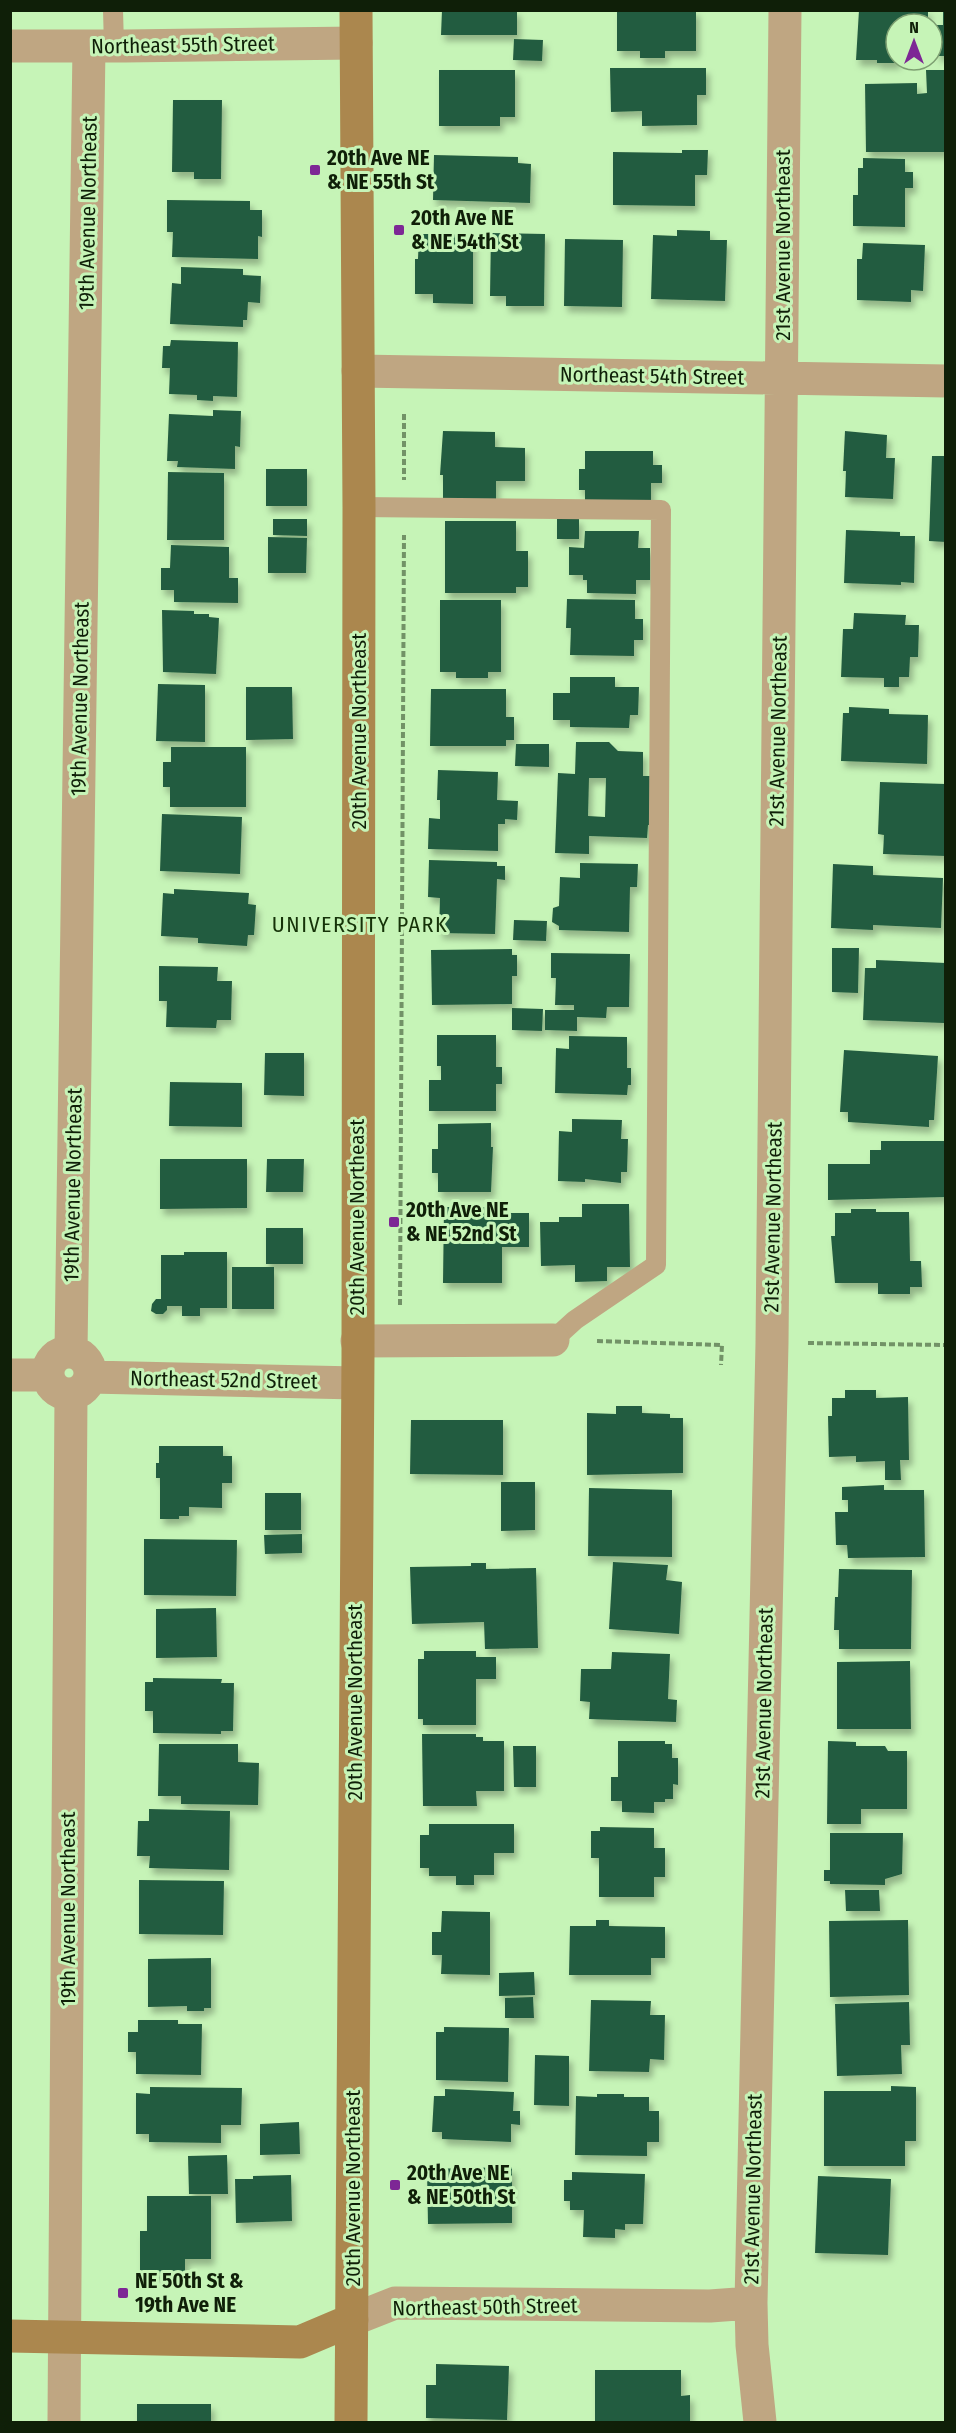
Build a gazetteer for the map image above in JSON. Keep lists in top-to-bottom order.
{
  "streets": {
    "street": [
      "Northeast 55th Street",
      "19th Avenue Northeast",
      "21st Avenue Northeast",
      "Northeast 54th Street",
      "20th Avenue Northeast",
      "Northeast 52nd Street",
      "Northeast 50th Street"
    ]
  },
  "crossings": [
    ["Northeast 55th Street", "19th Avenue Northeast"],
    ["Northeast 55th Street", "20th Avenue Northeast"],
    ["19th Avenue Northeast", "Northeast 52nd Street"],
    ["19th Avenue Northeast", "Northeast 50th Street"],
    ["21st Avenue Northeast", "Northeast 54th Street"],
    ["21st Avenue Northeast", "Northeast 50th Street"],
    ["Northeast 54th Street", "20th Avenue Northeast"],
    ["20th Avenue Northeast", "Northeast 52nd Street"],
    ["20th Avenue Northeast", "Northeast 50th Street"]
  ],
  "districts": ["UNIVERSITY PARK"],
  "places": {
    "transit": [
      "20th Ave NE & NE 55th St",
      "20th Ave NE & NE 54th St",
      "20th Ave NE & NE 52nd St",
      "20th Ave NE & NE 50th St",
      "NE 50th St & 19th Ave NE"
    ]
  },
  "north": "top"
}
